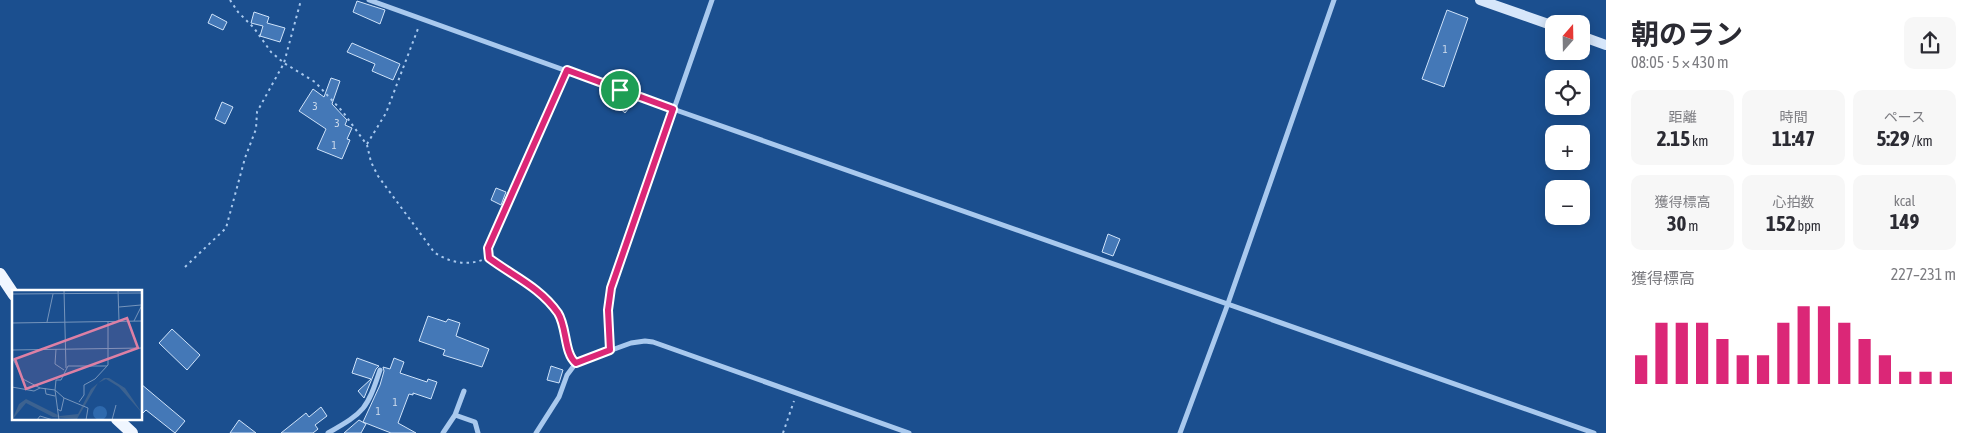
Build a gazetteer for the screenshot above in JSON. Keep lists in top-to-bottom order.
{
  "house_numbers": [
    "1",
    "3",
    "3",
    "1",
    "1",
    "1"
  ],
  "north": "top",
  "page": {
    "heading": ["朝のラン", "08:05 · 5 × 430 m"],
    "map_buttons": ["+", "−"],
    "stats": [
      ["距離", "2.15 km"],
      ["時間", "11:47"],
      ["ペース", "5:29 /km"],
      ["獲得標高", "30 m"],
      ["心拍数", "152 bpm"],
      ["kcal", "149"]
    ],
    "chart": ["獲得標高", "227–231 m"]
  }
}
